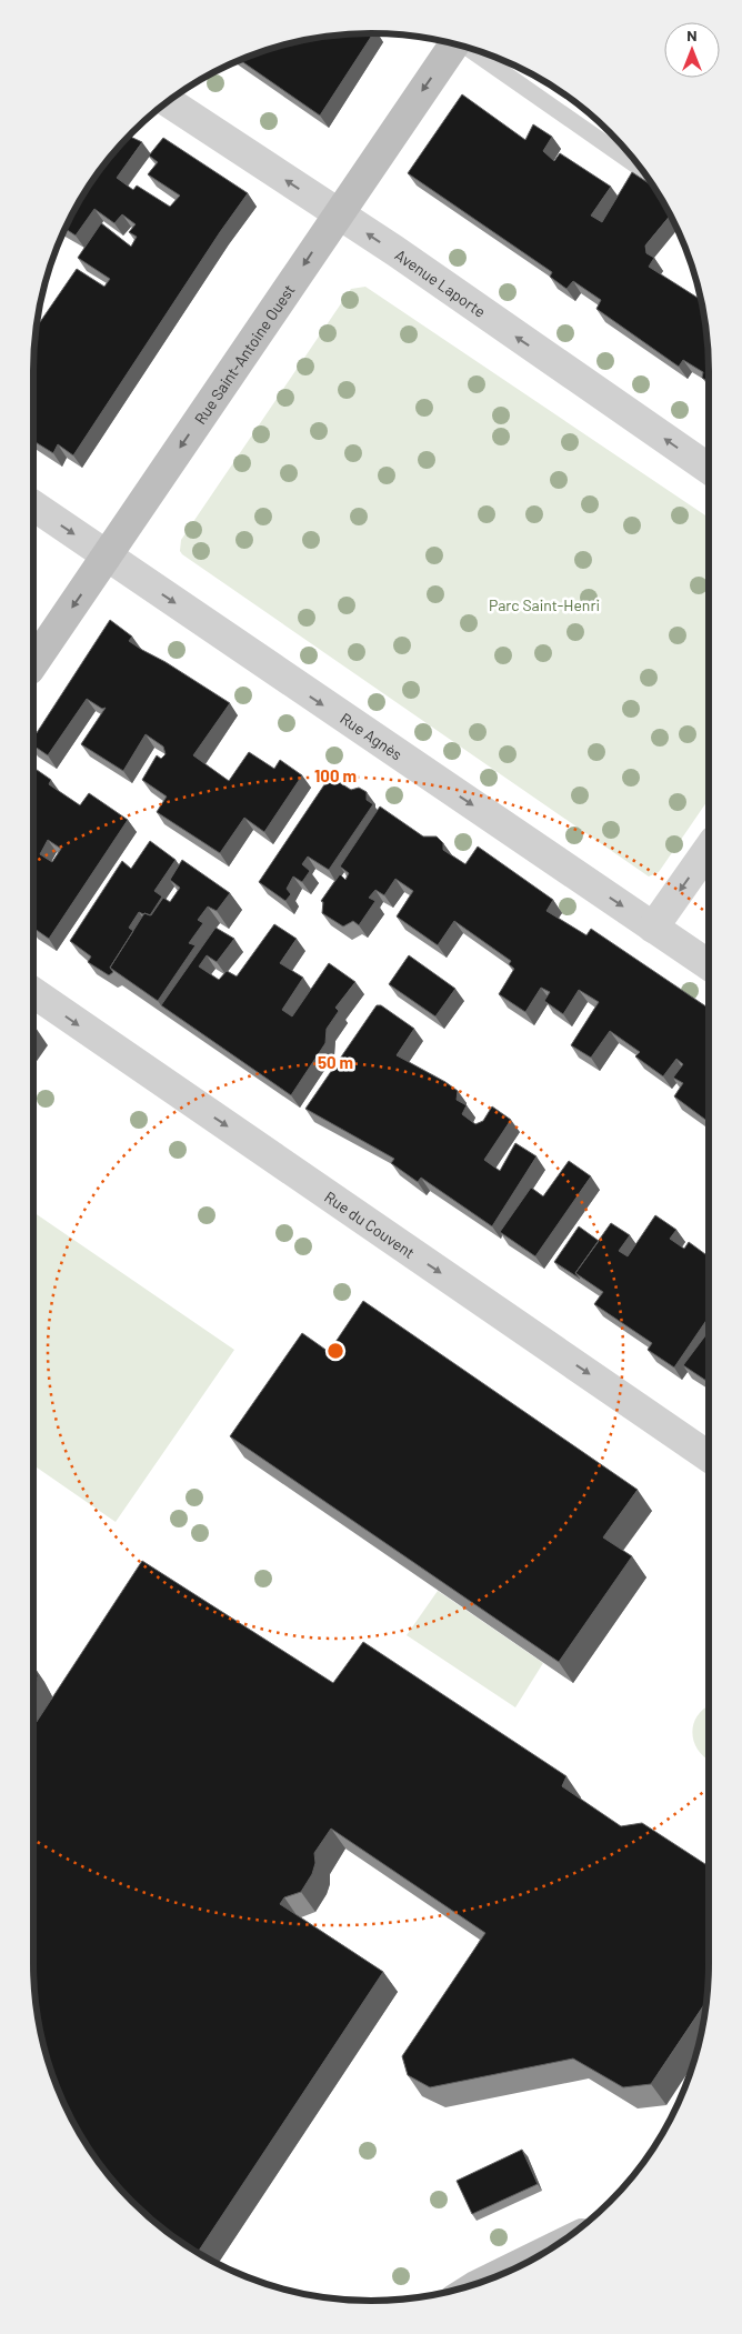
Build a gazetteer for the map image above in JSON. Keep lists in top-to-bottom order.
{
  "streets": {
    "main road": ["Rue Saint-Antoine Ouest"],
    "street": ["Avenue Laporte", "Rue Agnès", "Rue du Couvent"]
  },
  "crossings": [
    ["Avenue Laporte", "Rue Saint-Antoine Ouest"],
    ["Rue Saint-Antoine Ouest", "Rue Agnès"]
  ],
  "one_way": [
    "Avenue Laporte",
    "Rue Saint-Antoine Ouest",
    "Rue Agnès",
    "Rue du Couvent"
  ],
  "parks": ["Parc Saint-Henri"],
  "north": "top",
  "rings": ["100 m", "50 m"]
}
